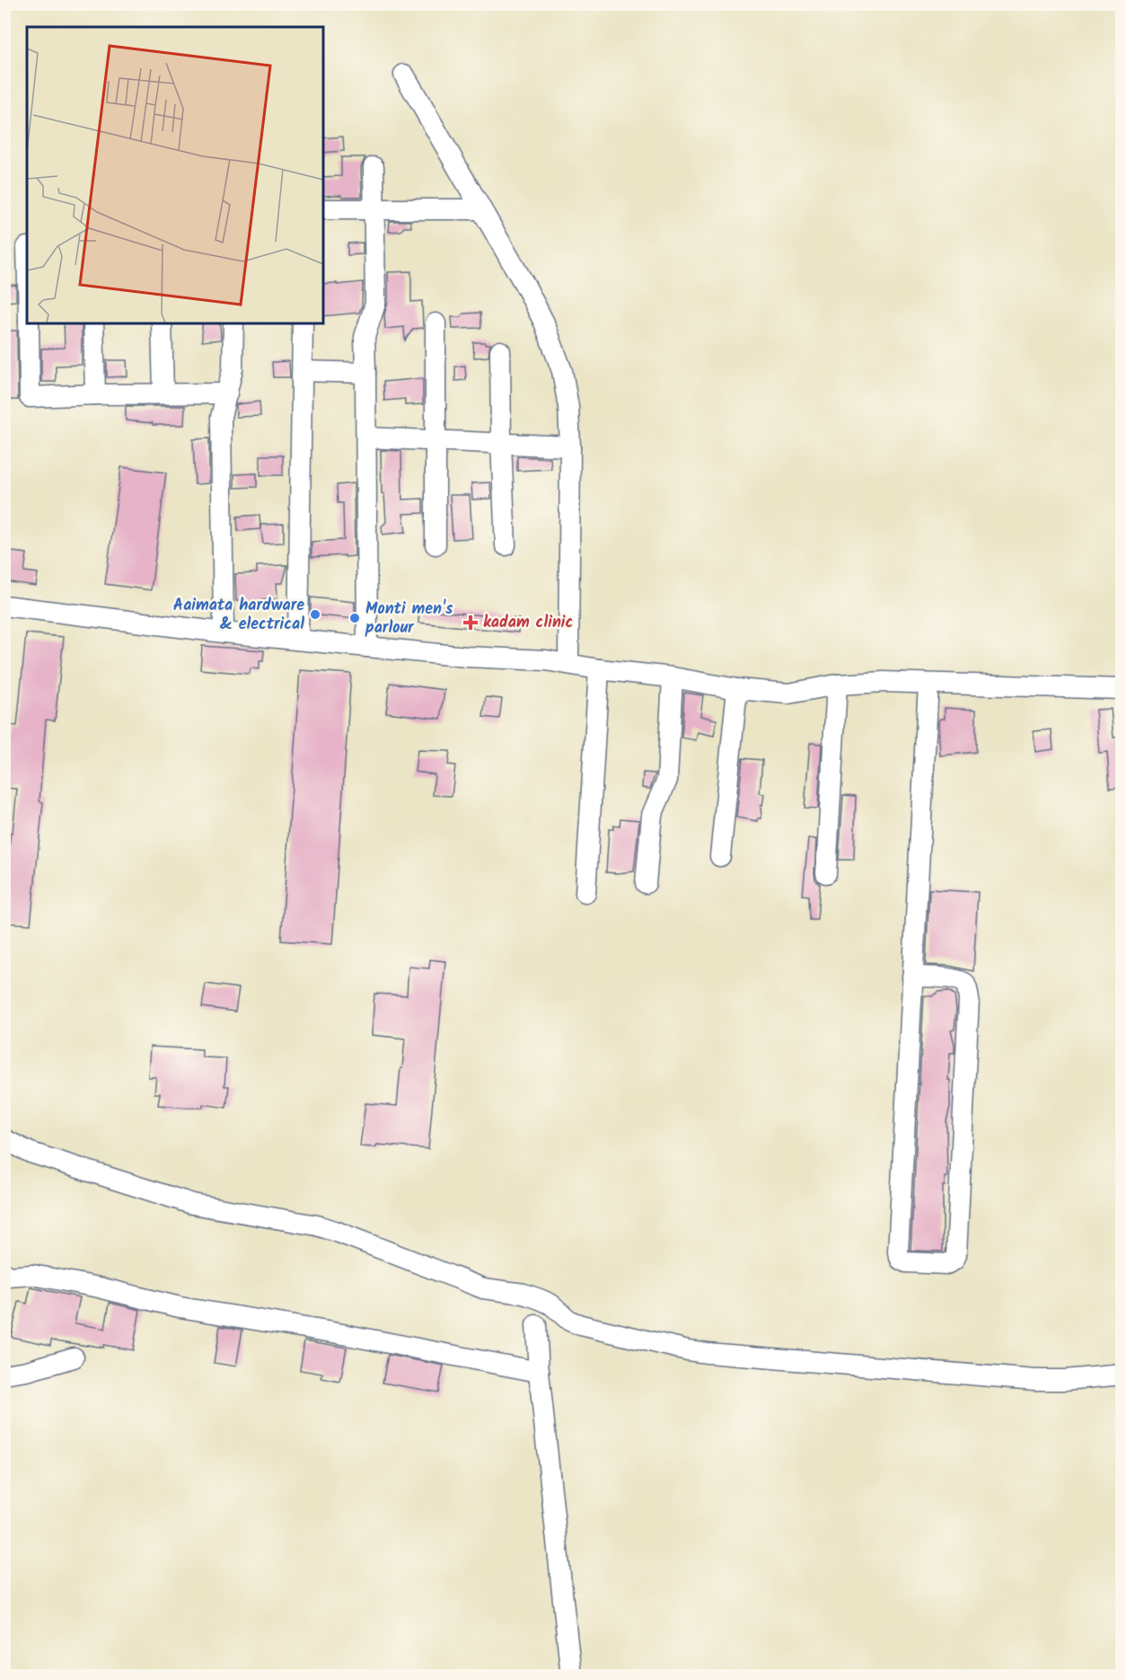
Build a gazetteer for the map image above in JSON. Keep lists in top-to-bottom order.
{
  "places": {
    "other": ["Aaimata hardware & electrical", "Monti men's parlour"],
    "health": ["kadam clinic"]
  }
}
